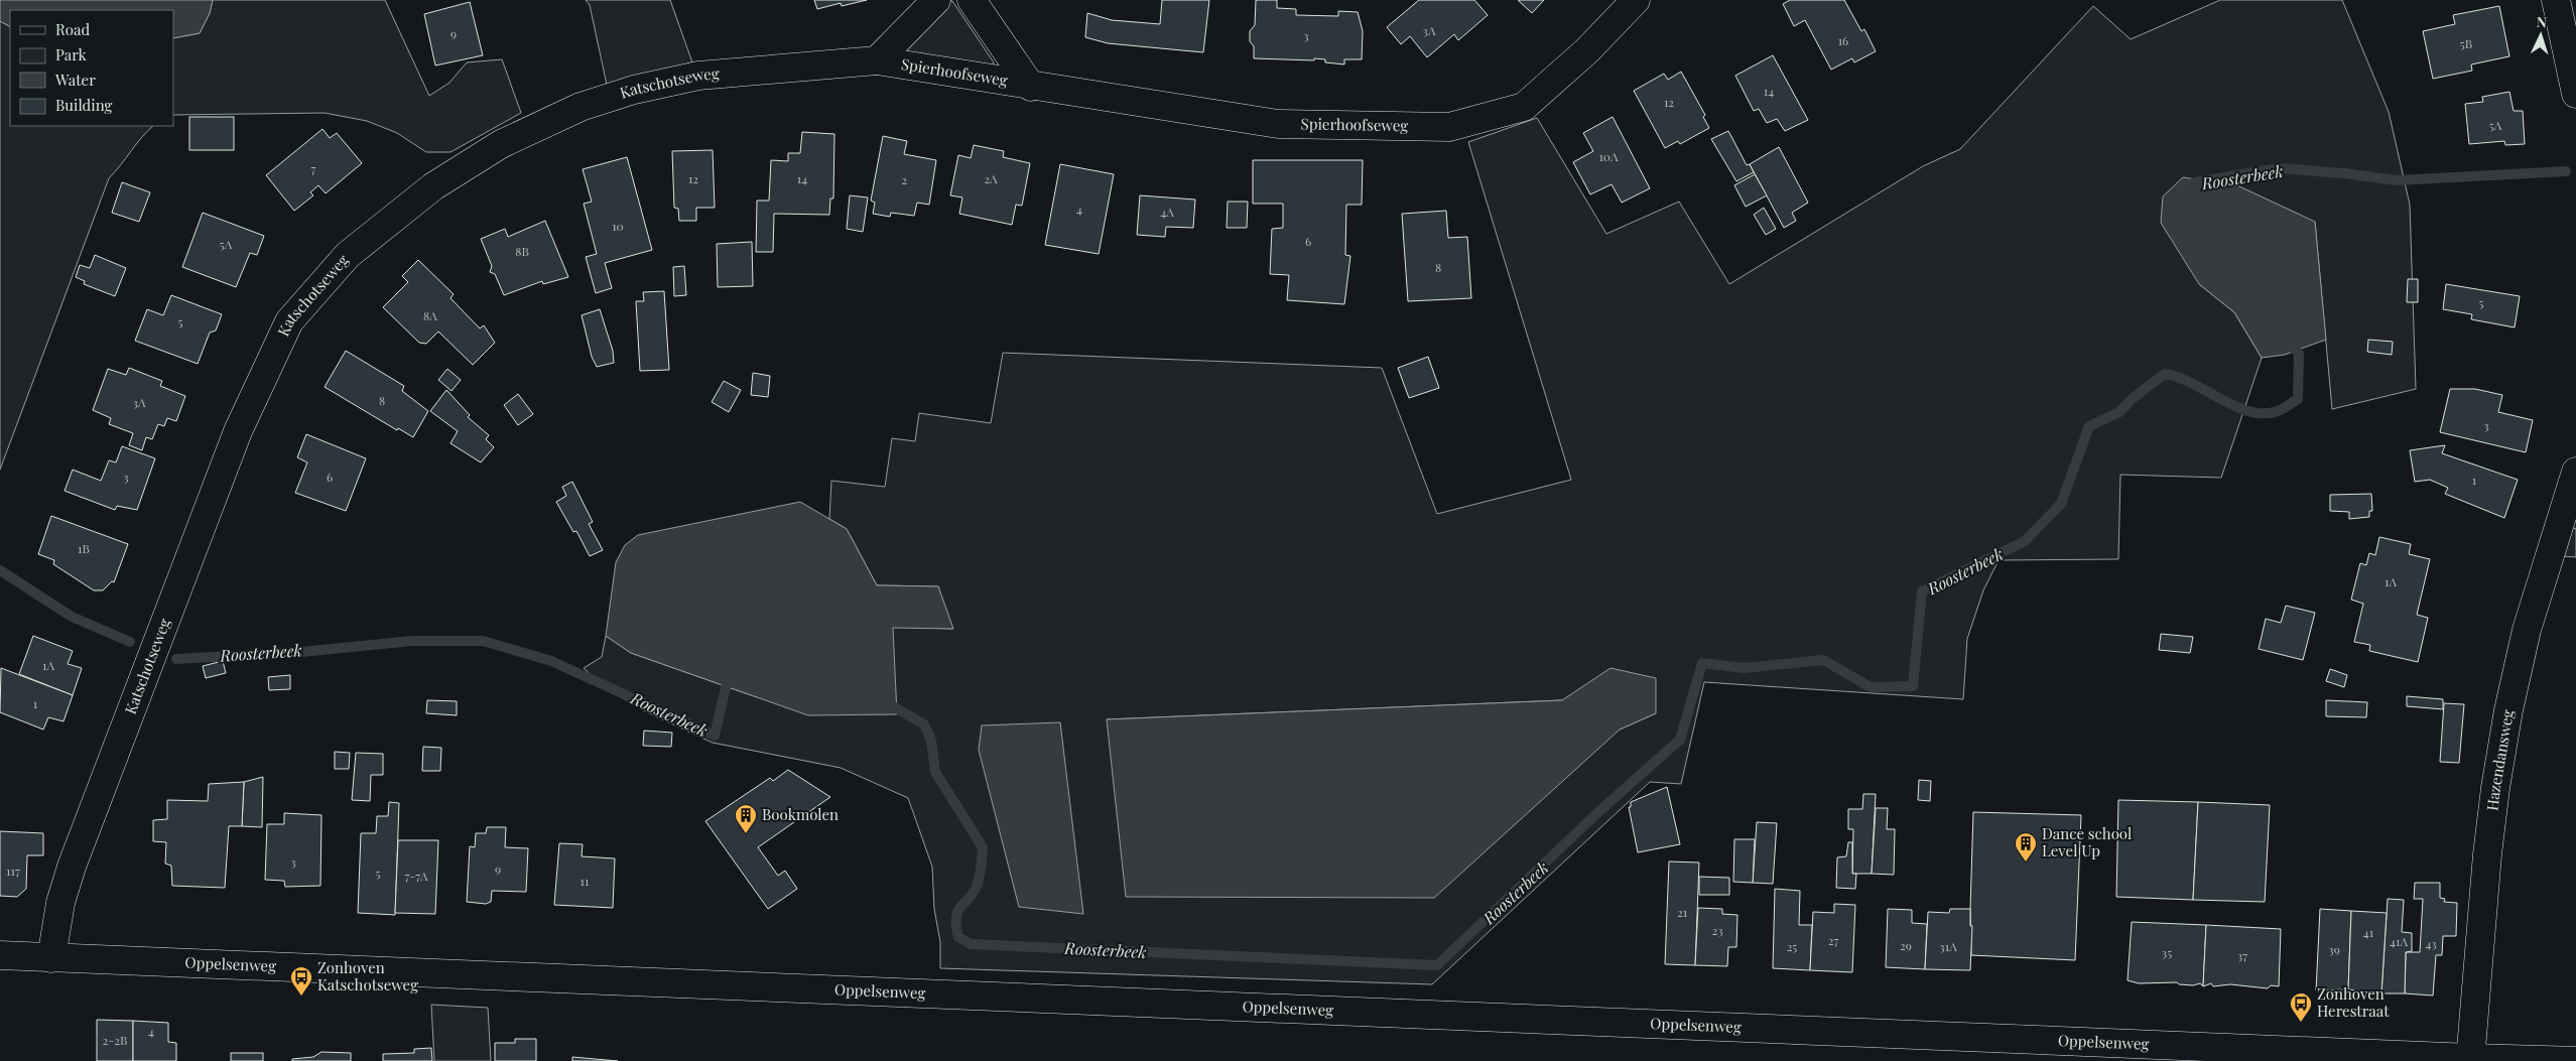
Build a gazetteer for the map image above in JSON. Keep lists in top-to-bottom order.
{
  "streets": {
    "street": [
      "Spierhoofseweg",
      "Katschotseweg",
      "Hazendansweg",
      "Oppelsenweg"
    ]
  },
  "crossings": [
    ["Spierhoofseweg", "Katschotseweg"],
    ["Katschotseweg", "Oppelsenweg"],
    ["Hazendansweg", "Oppelsenweg"]
  ],
  "water": ["Roosterbeek"],
  "places": {
    "building": ["Bookmolen", "Dance school Level Up"],
    "bus stop": ["Zonhoven Katschotseweg", "Zonhoven Herestraat"]
  },
  "house_numbers": [
    "3A",
    "9",
    "3",
    "16",
    "5B",
    "14",
    "12",
    "5A",
    "10A",
    "7",
    "12",
    "14",
    "2A",
    "2",
    "4",
    "4A",
    "10",
    "6",
    "5A",
    "8B",
    "8",
    "5",
    "8A",
    "5",
    "8",
    "3A",
    "3",
    "3",
    "6",
    "1",
    "1B",
    "1A",
    "1A",
    "1",
    "3",
    "9",
    "117",
    "5",
    "7-7A",
    "11",
    "21",
    "23",
    "41",
    "27",
    "41A",
    "43",
    "29",
    "25",
    "31A",
    "39",
    "35",
    "37",
    "4",
    "2-2B"
  ],
  "legend": [
    "Road",
    "Park",
    "Water",
    "Building"
  ],
  "north": "top"
}
